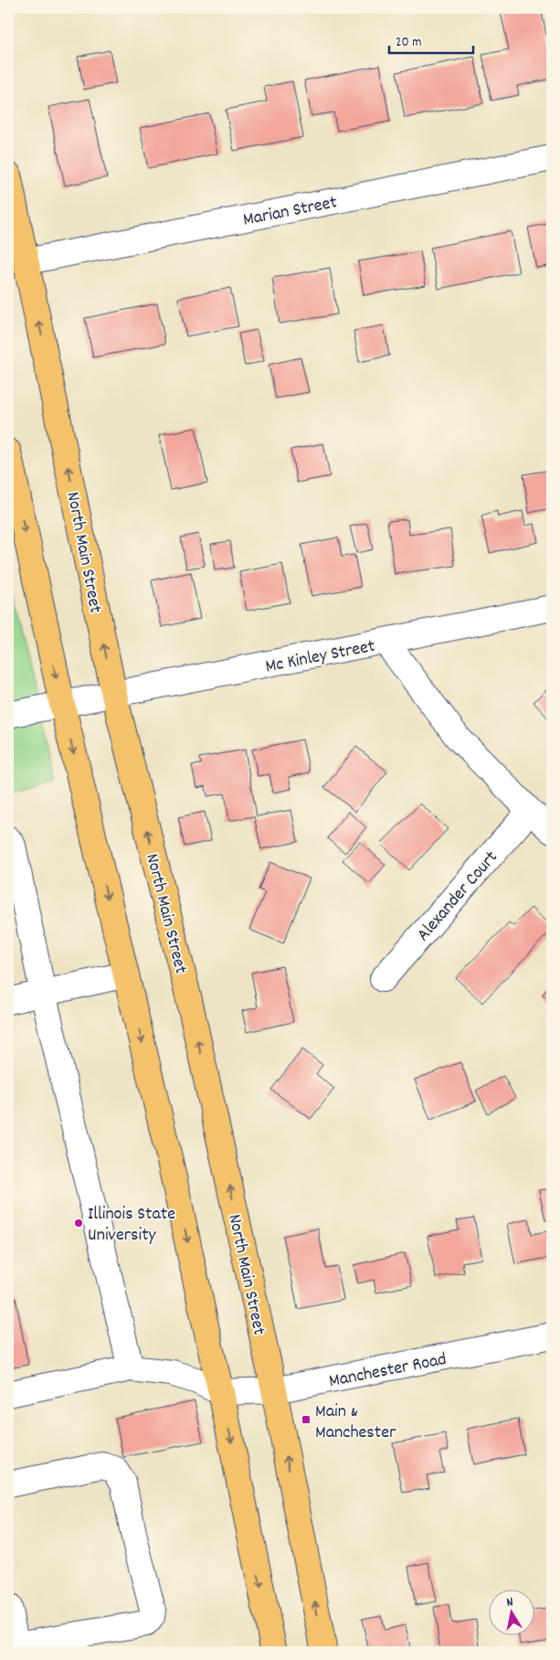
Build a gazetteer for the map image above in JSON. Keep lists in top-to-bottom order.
{
  "streets": {
    "main road": ["North Main Street"],
    "street": [
      "Marian Street",
      "Mc Kinley Street",
      "Alexander Court",
      "Manchester Road"
    ]
  },
  "crossings": [
    ["Marian Street", "North Main Street"],
    ["North Main Street", "Mc Kinley Street"],
    ["North Main Street", "Manchester Road"]
  ],
  "places": {
    "other": ["Illinois State University"],
    "transit": ["Main & Manchester"]
  },
  "scale_bar": "20 m",
  "north": "top"
}
